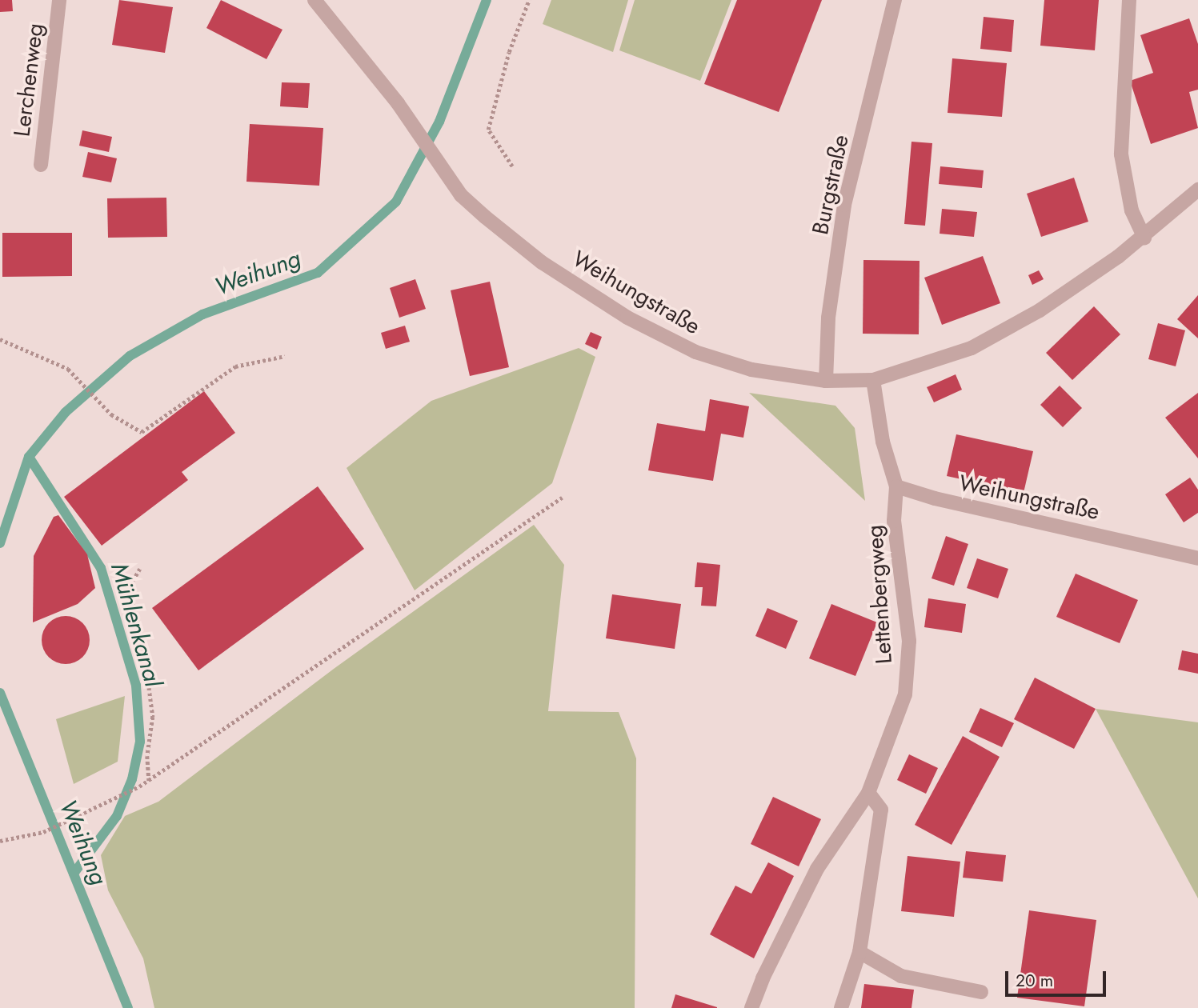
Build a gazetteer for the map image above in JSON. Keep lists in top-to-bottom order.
{
  "streets": {
    "street": [
      "Lerchenweg",
      "Burgstraße",
      "Weihungstraße",
      "Lettenbergweg"
    ]
  },
  "crossings": [
    ["Burgstraße", "Weihungstraße"],
    ["Weihungstraße", "Lettenbergweg"]
  ],
  "water": ["Weihung", "Mühlenkanal"],
  "scale_bar": "20 m"
}
